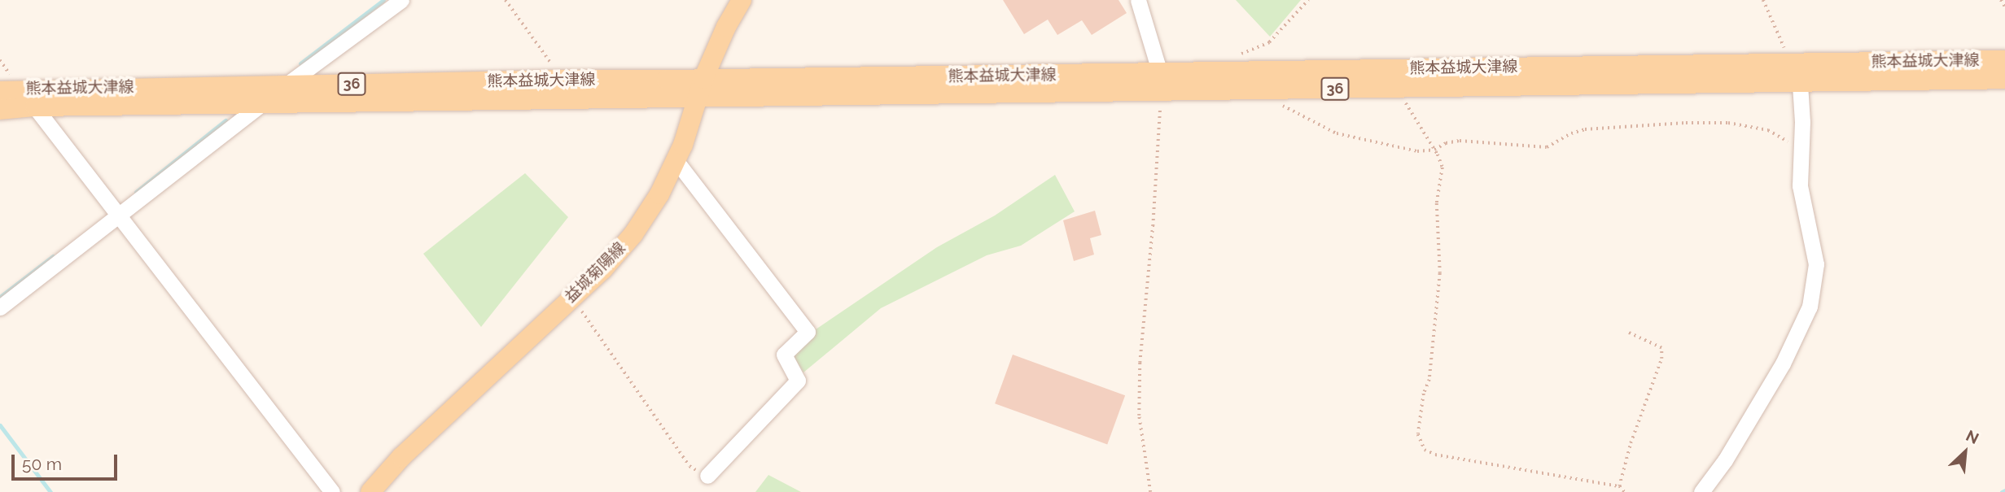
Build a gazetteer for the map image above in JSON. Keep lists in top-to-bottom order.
{
  "streets": {
    "main road": ["熊本益城大津線", "36", "益城菊陽線"]
  },
  "crossings": [
    ["熊本益城大津線", "益城菊陽線"]
  ],
  "scale_bar": "50 m",
  "north": "top right"
}
